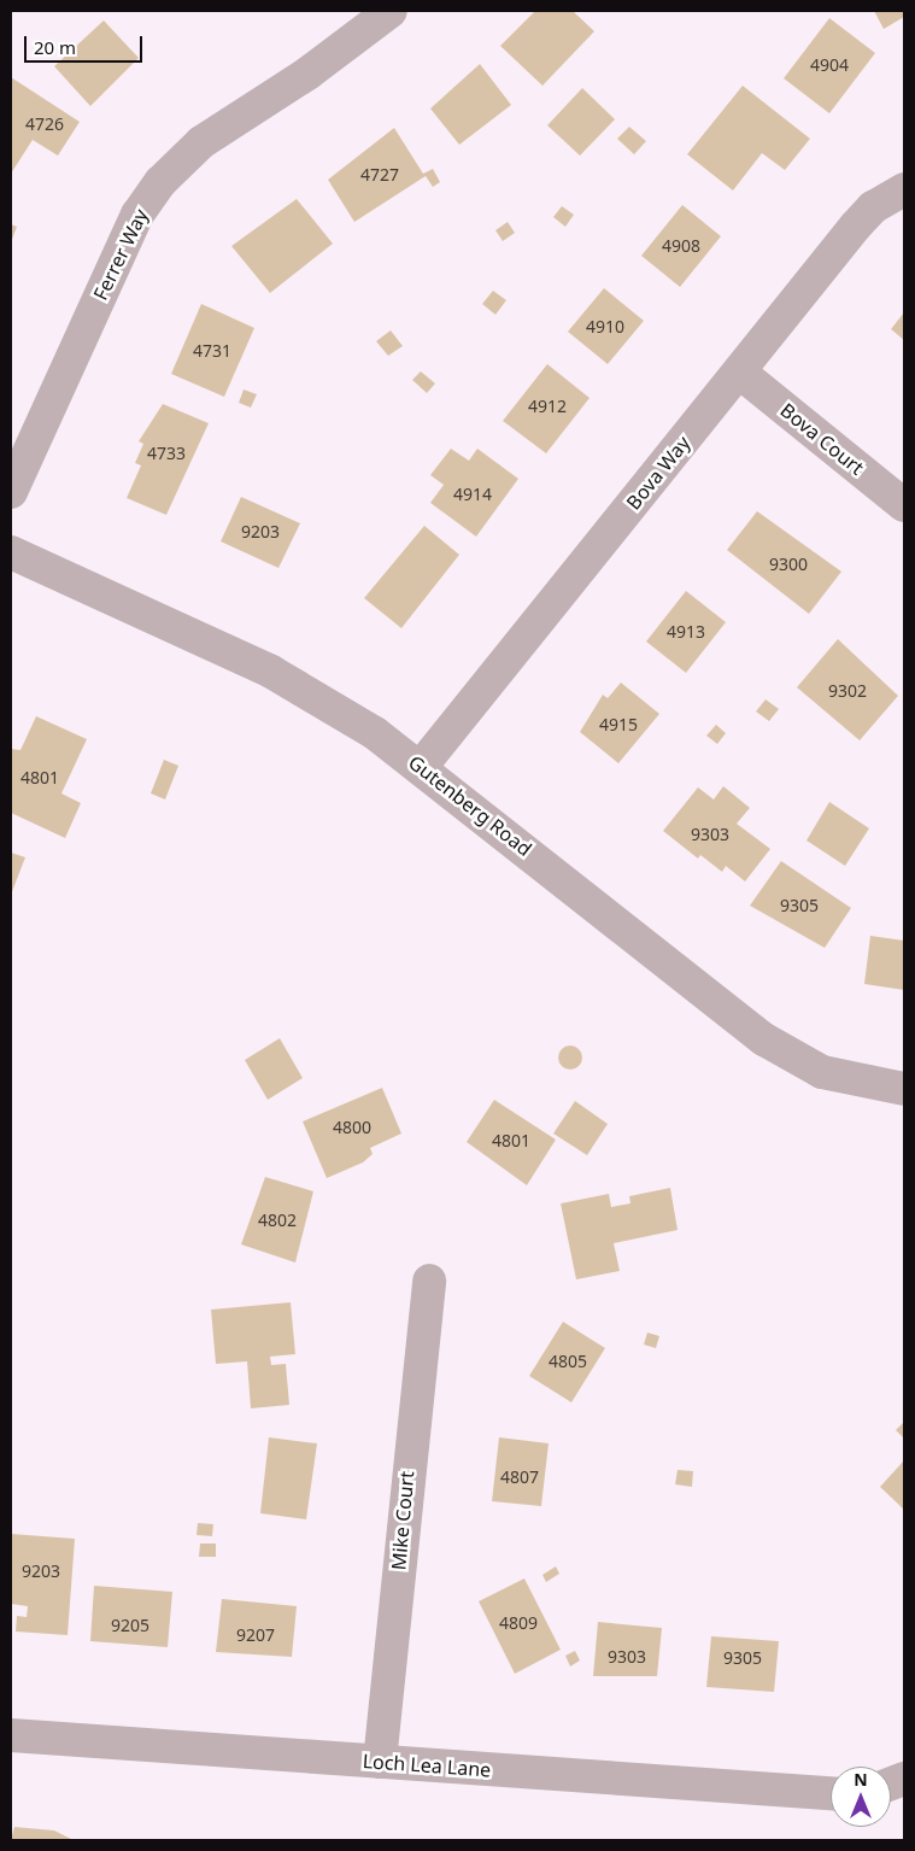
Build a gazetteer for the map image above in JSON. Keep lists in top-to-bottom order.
{
  "streets": {
    "street": [
      "Ferrer Way",
      "Bova Court",
      "Bova Way",
      "Gutenberg Road",
      "Mike Court",
      "Loch Lea Lane"
    ]
  },
  "crossings": [
    ["Bova Court", "Bova Way"],
    ["Bova Way", "Gutenberg Road"],
    ["Mike Court", "Loch Lea Lane"]
  ],
  "house_numbers": [
    "4904",
    "4726",
    "4727",
    "4908",
    "4910",
    "4731",
    "4912",
    "4733",
    "4914",
    "9203",
    "9300",
    "4913",
    "9302",
    "4915",
    "4801",
    "9303",
    "9305",
    "4800",
    "4801",
    "4802",
    "4805",
    "4807",
    "9203",
    "4809",
    "9205",
    "9207",
    "9303",
    "9305"
  ],
  "scale_bar": "20 m",
  "north": "top"
}
